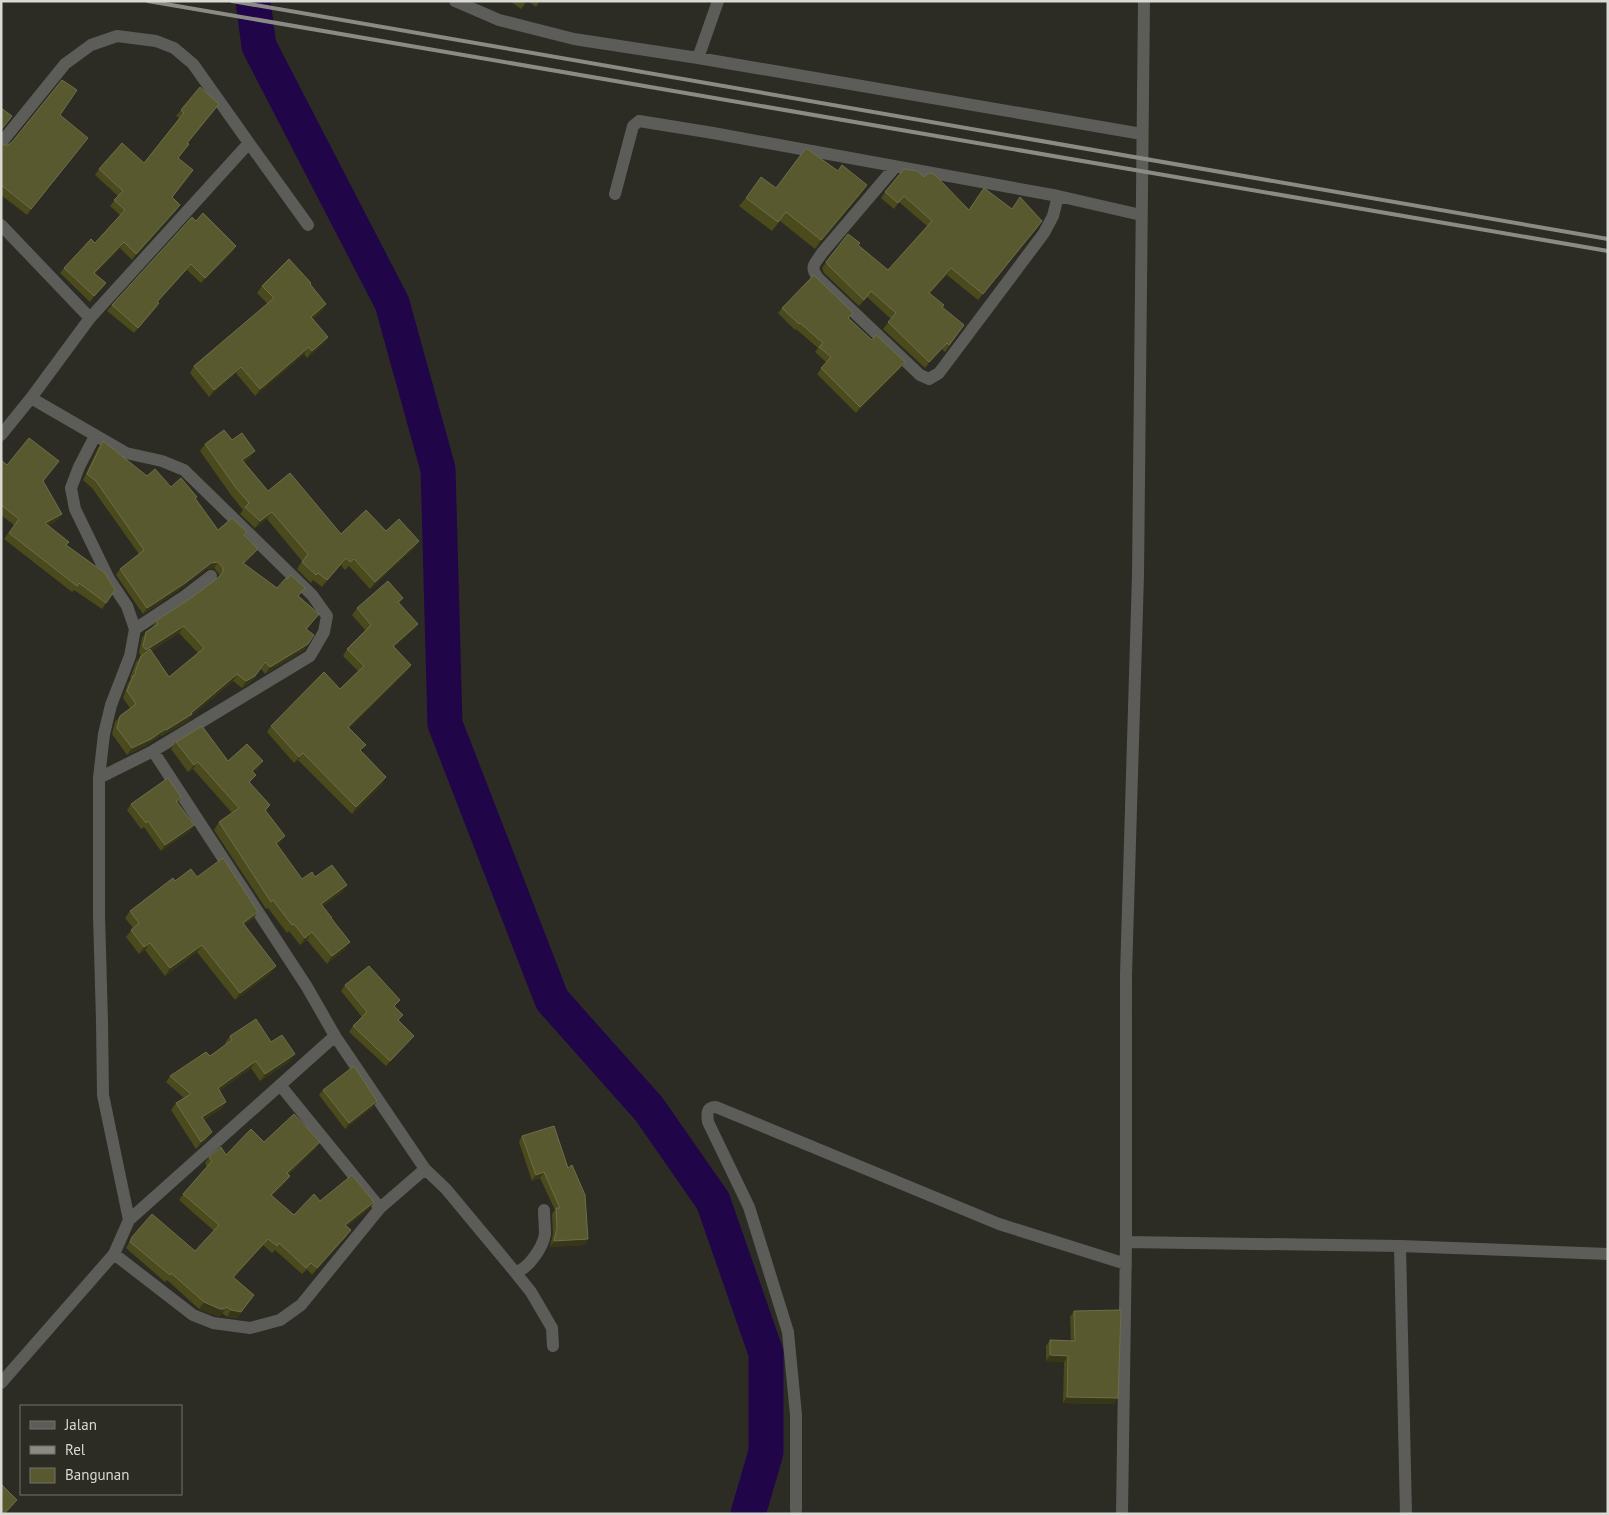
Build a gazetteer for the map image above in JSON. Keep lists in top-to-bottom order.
{
  "legend": ["Jalan", "Rel", "Bangunan"]
}
